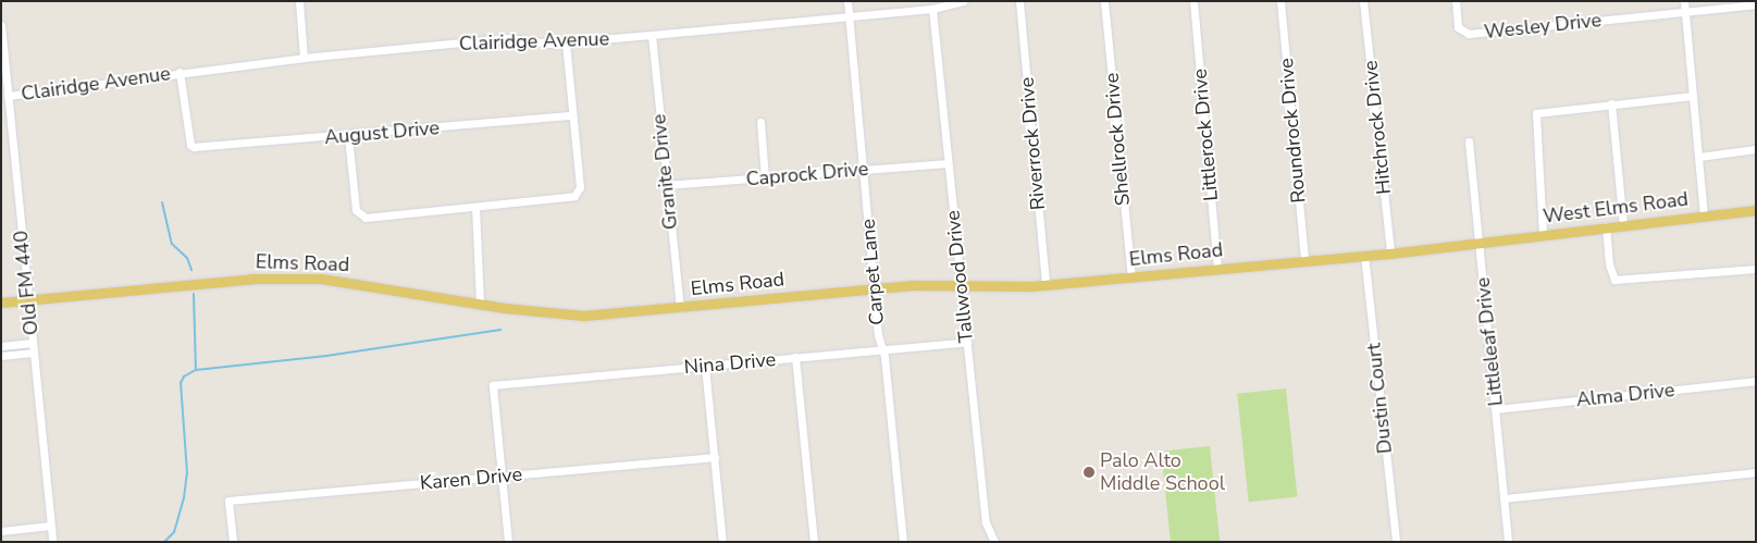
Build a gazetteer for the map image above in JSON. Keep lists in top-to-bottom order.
{
  "streets": {
    "main road": ["West Elms Road", "Elms Road"],
    "street": [
      "Wesley Drive",
      "Clairidge Avenue",
      "Hitchrock Drive",
      "Roundrock Drive",
      "August Drive",
      "Littlerock Drive",
      "Shellrock Drive",
      "Riverrock Drive",
      "Granite Drive",
      "Caprock Drive",
      "Carpet Lane",
      "Tallwood Drive",
      "Old FM 440",
      "Littleleaf Drive",
      "Nina Drive",
      "Alma Drive",
      "Dustin Court",
      "Karen Drive"
    ]
  },
  "crossings": [
    ["Clairidge Avenue", "August Drive"],
    ["Clairidge Avenue", "Granite Drive"],
    ["Clairidge Avenue", "Carpet Lane"],
    ["Clairidge Avenue", "Tallwood Drive"],
    ["Clairidge Avenue", "Old FM 440"],
    ["Hitchrock Drive", "Elms Road"],
    ["Roundrock Drive", "Elms Road"],
    ["Littlerock Drive", "Elms Road"],
    ["Shellrock Drive", "Elms Road"],
    ["Riverrock Drive", "Elms Road"],
    ["Granite Drive", "Caprock Drive"],
    ["Granite Drive", "Elms Road"],
    ["Caprock Drive", "Carpet Lane"],
    ["Caprock Drive", "Tallwood Drive"],
    ["West Elms Road", "Elms Road"],
    ["West Elms Road", "Littleleaf Drive"],
    ["Elms Road", "Carpet Lane"],
    ["Elms Road", "Tallwood Drive"],
    ["Elms Road", "Old FM 440"],
    ["Elms Road", "Littleleaf Drive"],
    ["Elms Road", "Dustin Court"],
    ["Carpet Lane", "Nina Drive"],
    ["Tallwood Drive", "Nina Drive"],
    ["Littleleaf Drive", "Alma Drive"],
    ["Nina Drive", "Karen Drive"]
  ],
  "places": ["Palo Alto Middle School"]
}
